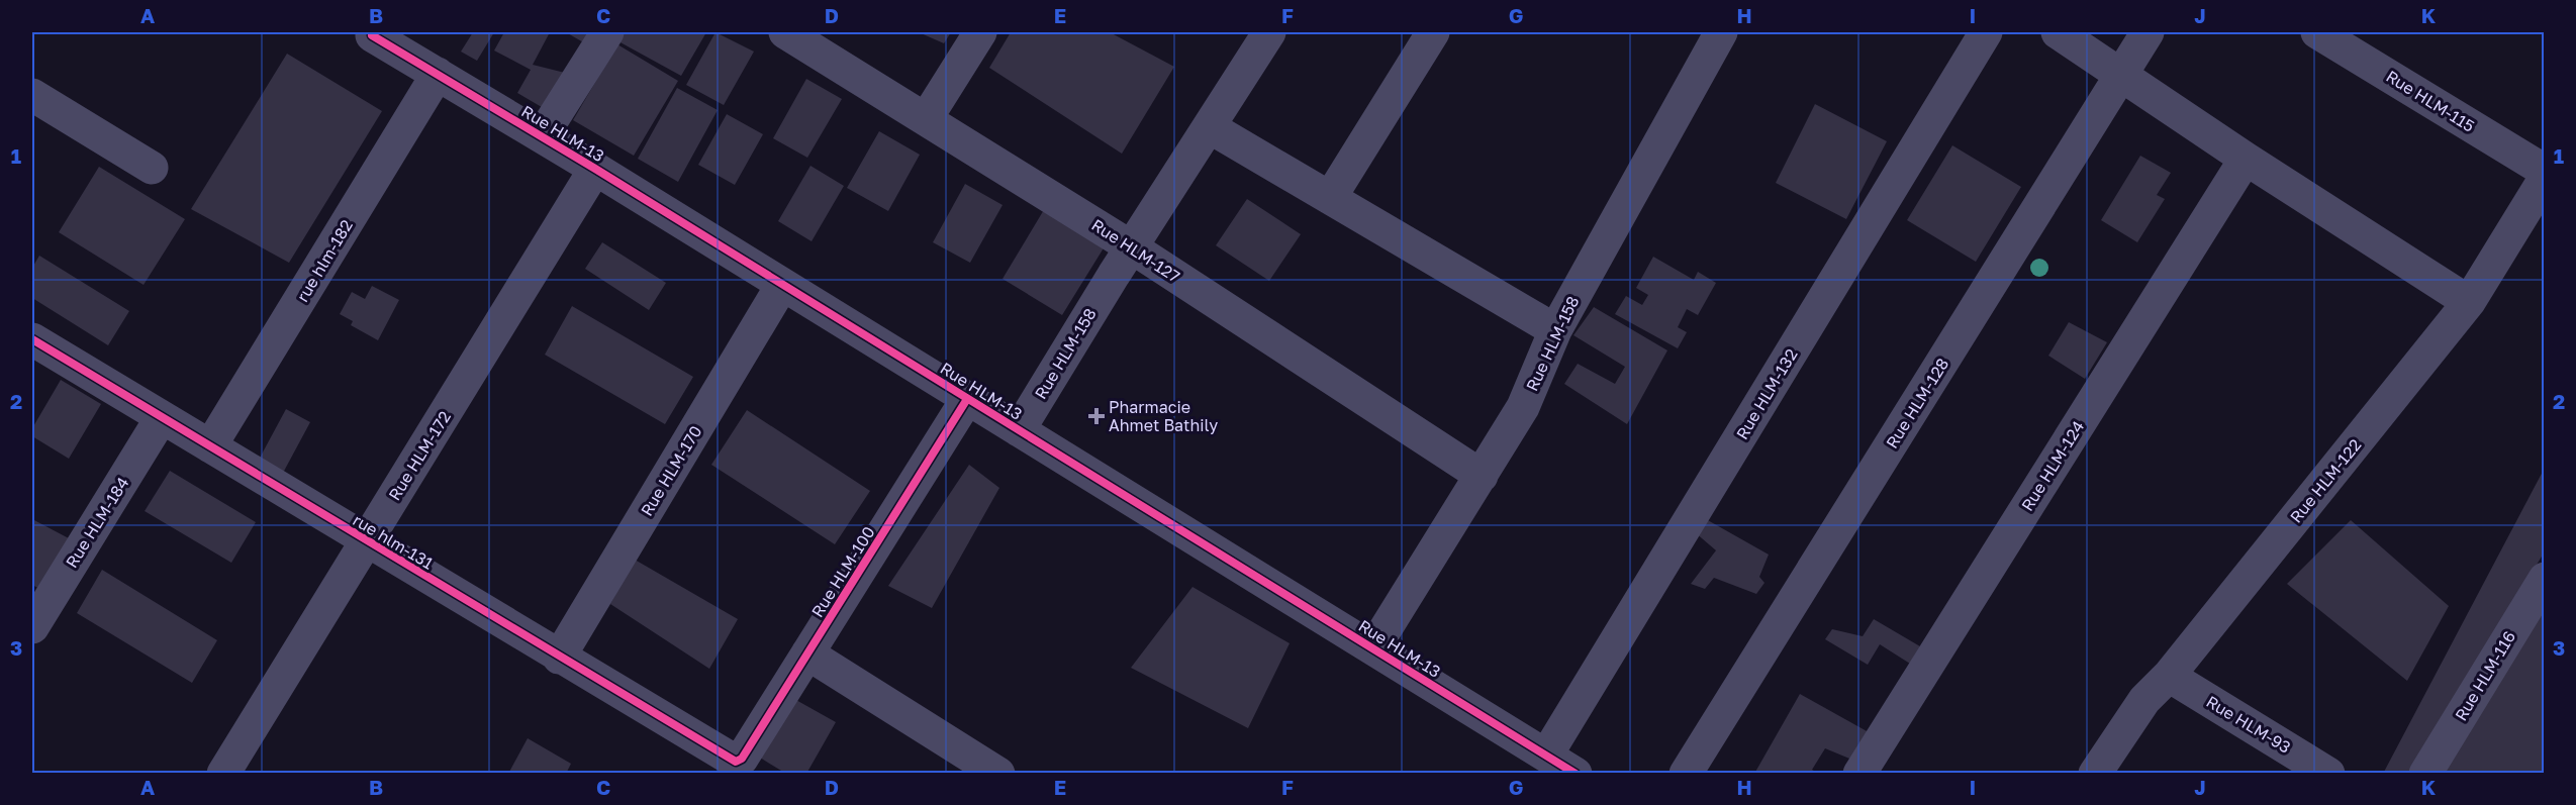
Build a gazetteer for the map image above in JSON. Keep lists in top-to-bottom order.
{
  "streets": {
    "street": [
      "Rue HLM-115",
      "Rue HLM-13",
      "Rue HLM-127",
      "rue hlm-182",
      "Rue HLM-158",
      "Rue HLM-132",
      "Rue HLM-128",
      "Rue HLM-172",
      "Rue HLM-124",
      "Rue HLM-170",
      "Rue HLM-122",
      "Rue HLM-184",
      "rue hlm-131",
      "Rue HLM-100",
      "Rue HLM-116",
      "Rue HLM-93"
    ]
  },
  "crossings": [
    ["Rue HLM-13", "rue hlm-182"],
    ["Rue HLM-13", "Rue HLM-158"],
    ["Rue HLM-13", "Rue HLM-132"],
    ["Rue HLM-13", "Rue HLM-172"],
    ["Rue HLM-13", "Rue HLM-170"],
    ["Rue HLM-13", "Rue HLM-100"],
    ["Rue HLM-127", "Rue HLM-158"],
    ["rue hlm-182", "rue hlm-131"],
    ["Rue HLM-172", "rue hlm-131"],
    ["Rue HLM-170", "rue hlm-131"],
    ["Rue HLM-122", "Rue HLM-93"],
    ["Rue HLM-184", "rue hlm-131"],
    ["rue hlm-131", "Rue HLM-100"]
  ],
  "places": {
    "health": ["Pharmacie Ahmet Bathily"]
  },
  "grid": {
    "columns": [
      "A",
      "B",
      "C",
      "D",
      "E",
      "F",
      "G",
      "H",
      "I",
      "J",
      "K"
    ],
    "rows": ["1", "2", "3"]
  }
}
